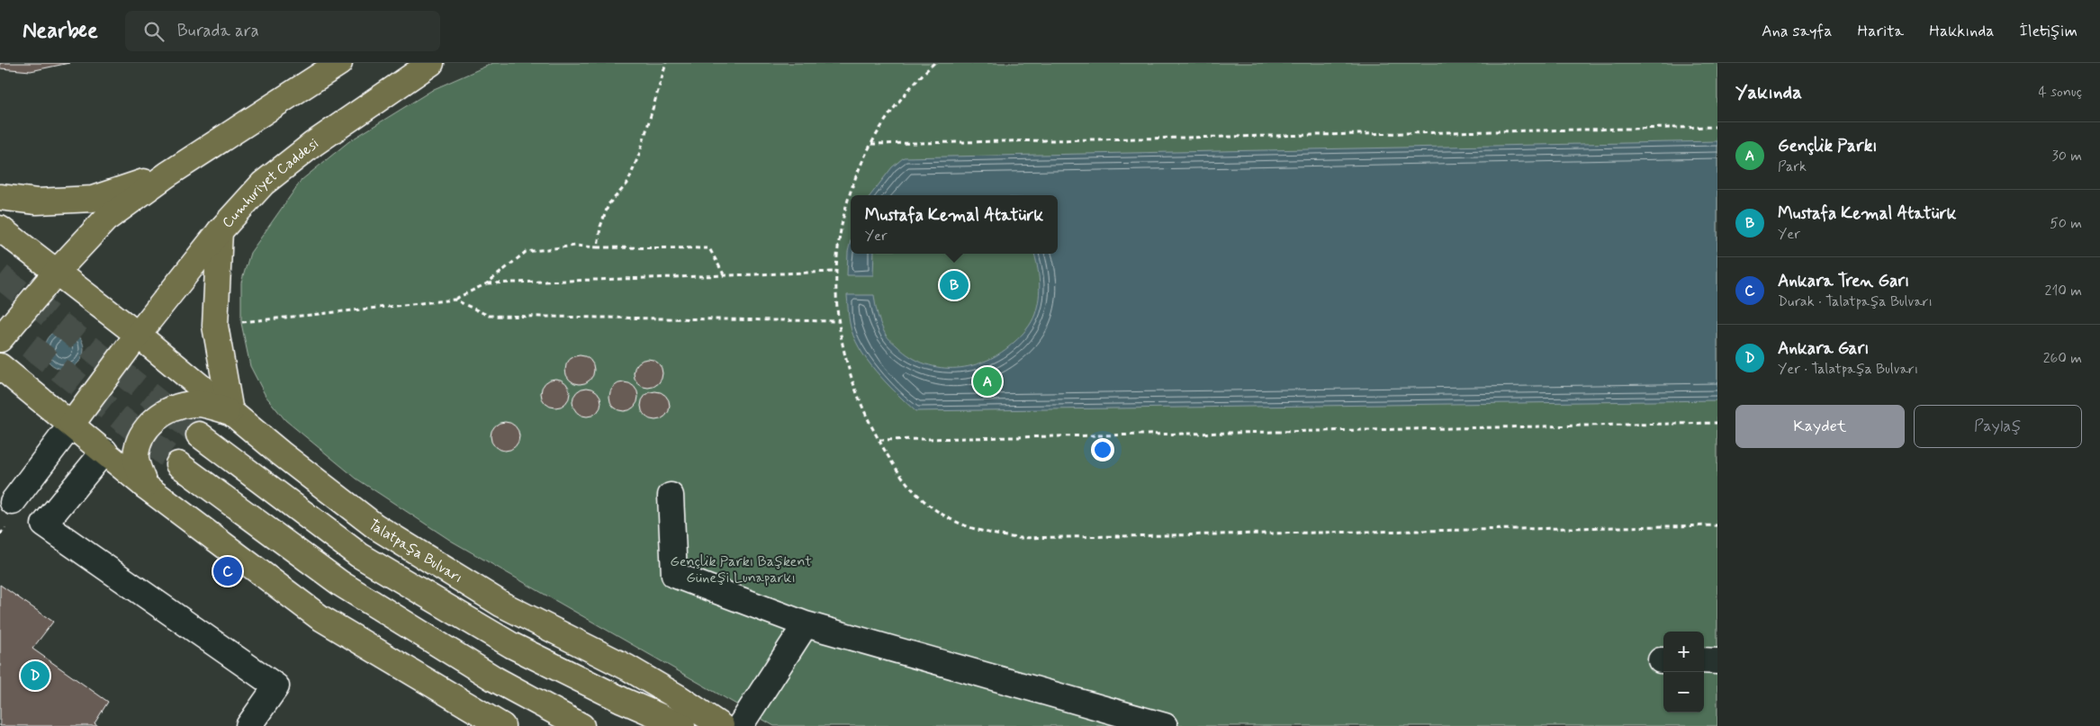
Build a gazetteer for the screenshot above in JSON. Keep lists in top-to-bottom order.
{
  "streets": {
    "main road": ["Cumhuriyet Caddesi", "Talatpaşa Bulvarı"]
  },
  "crossings": [
    ["Cumhuriyet Caddesi", "Talatpaşa Bulvarı"]
  ],
  "parks": ["Gençlik Parkı Başkent Güneşi Lunaparkı"],
  "page": {
    "header": "Nearbee",
    "search": "Burada ara",
    "nav": [
      "Ana sayfa",
      "Harita",
      "Hakkında",
      "İletişim"
    ],
    "heading": ["Yakında", "4 sonuç"],
    "list": [
      {
        "mark": "A",
        "name": "Gençlik Parkı",
        "note": "Park",
        "value": "30 m"
      },
      {
        "mark": "B",
        "name": "Mustafa Kemal Atatürk",
        "note": "Yer",
        "value": "50 m"
      },
      {
        "mark": "C",
        "name": "Ankara Tren Garı",
        "note": "Durak · Talatpaşa Bulvarı",
        "value": "210 m"
      },
      {
        "mark": "D",
        "name": "Ankara Garı",
        "note": "Yer · Talatpaşa Bulvarı",
        "value": "260 m"
      }
    ],
    "popup": ["Mustafa Kemal Atatürk", "Yer"],
    "pins": [
      "B",
      "A",
      "C",
      "D"
    ],
    "buttons": ["Kaydet", "Paylaş"],
    "map_buttons": ["+", "−"]
  }
}
